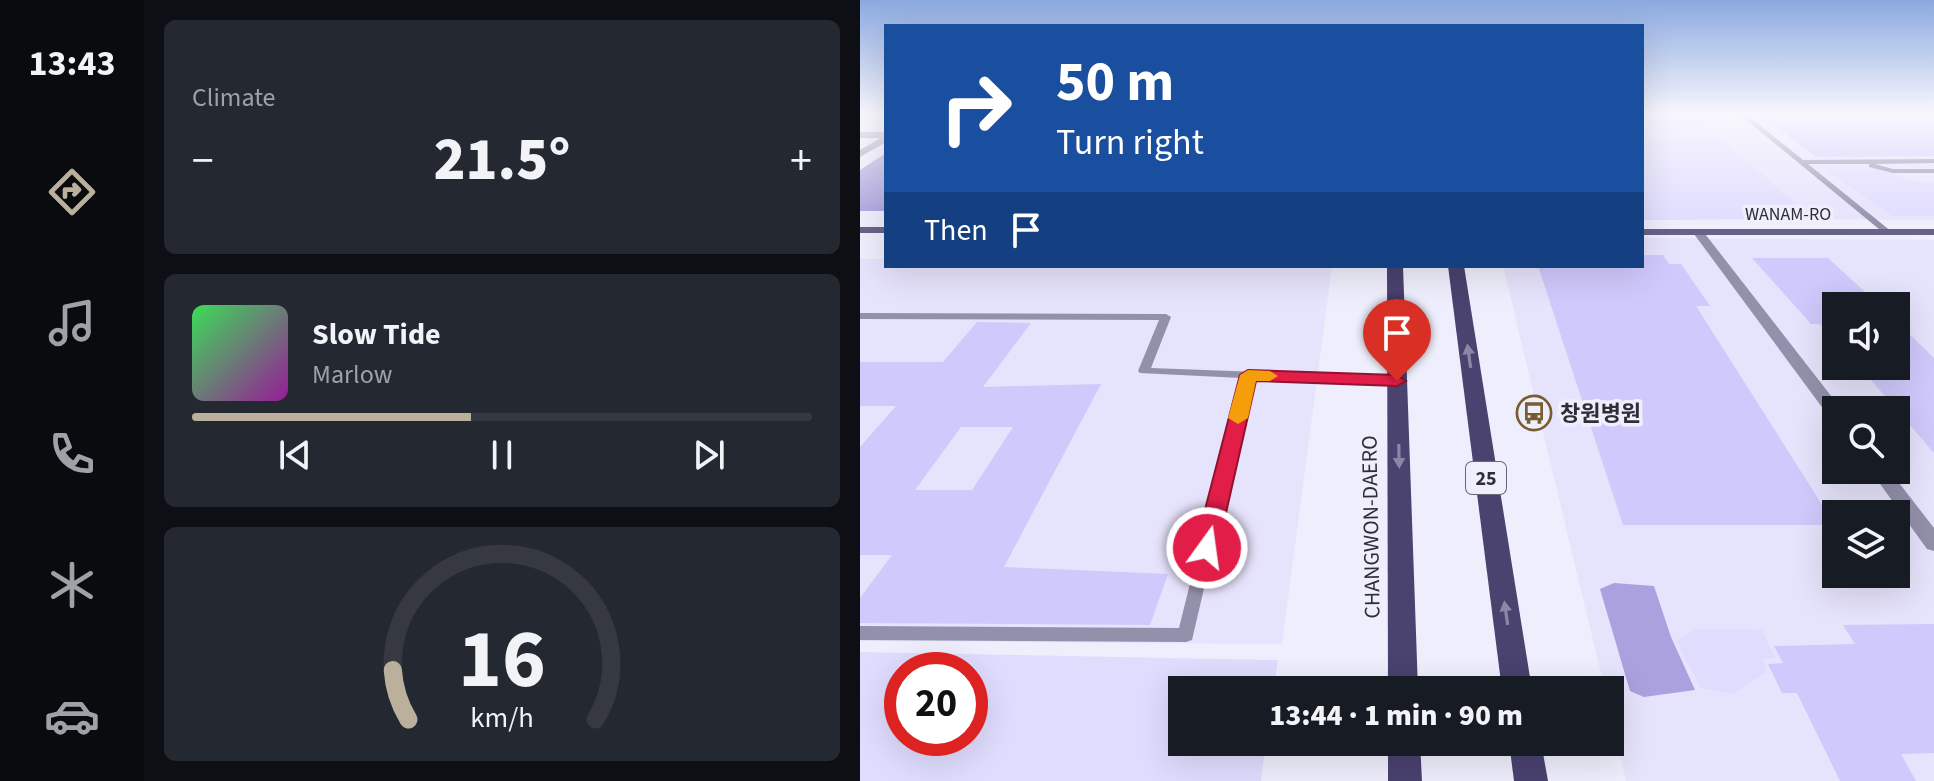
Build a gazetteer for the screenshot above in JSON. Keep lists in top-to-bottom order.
{
  "streets": {
    "main road": ["WANAM-RO", "25", "CHANGWON-DAERO"]
  },
  "places": {
    "bus stop": ["창원병원"]
  },
  "page": {
    "tabs": "13:43",
    "tile": "Climate",
    "turn": ["50 m", "Turn right"],
    "heat": ["−", "21.5°", "+"],
    "then": "Then",
    "song": ["Slow Tide", "Marlow"],
    "limit": "20",
    "trip": "13:44 · 1 min · 90 m",
    "gauge": ["16", "km/h"]
  }
}
